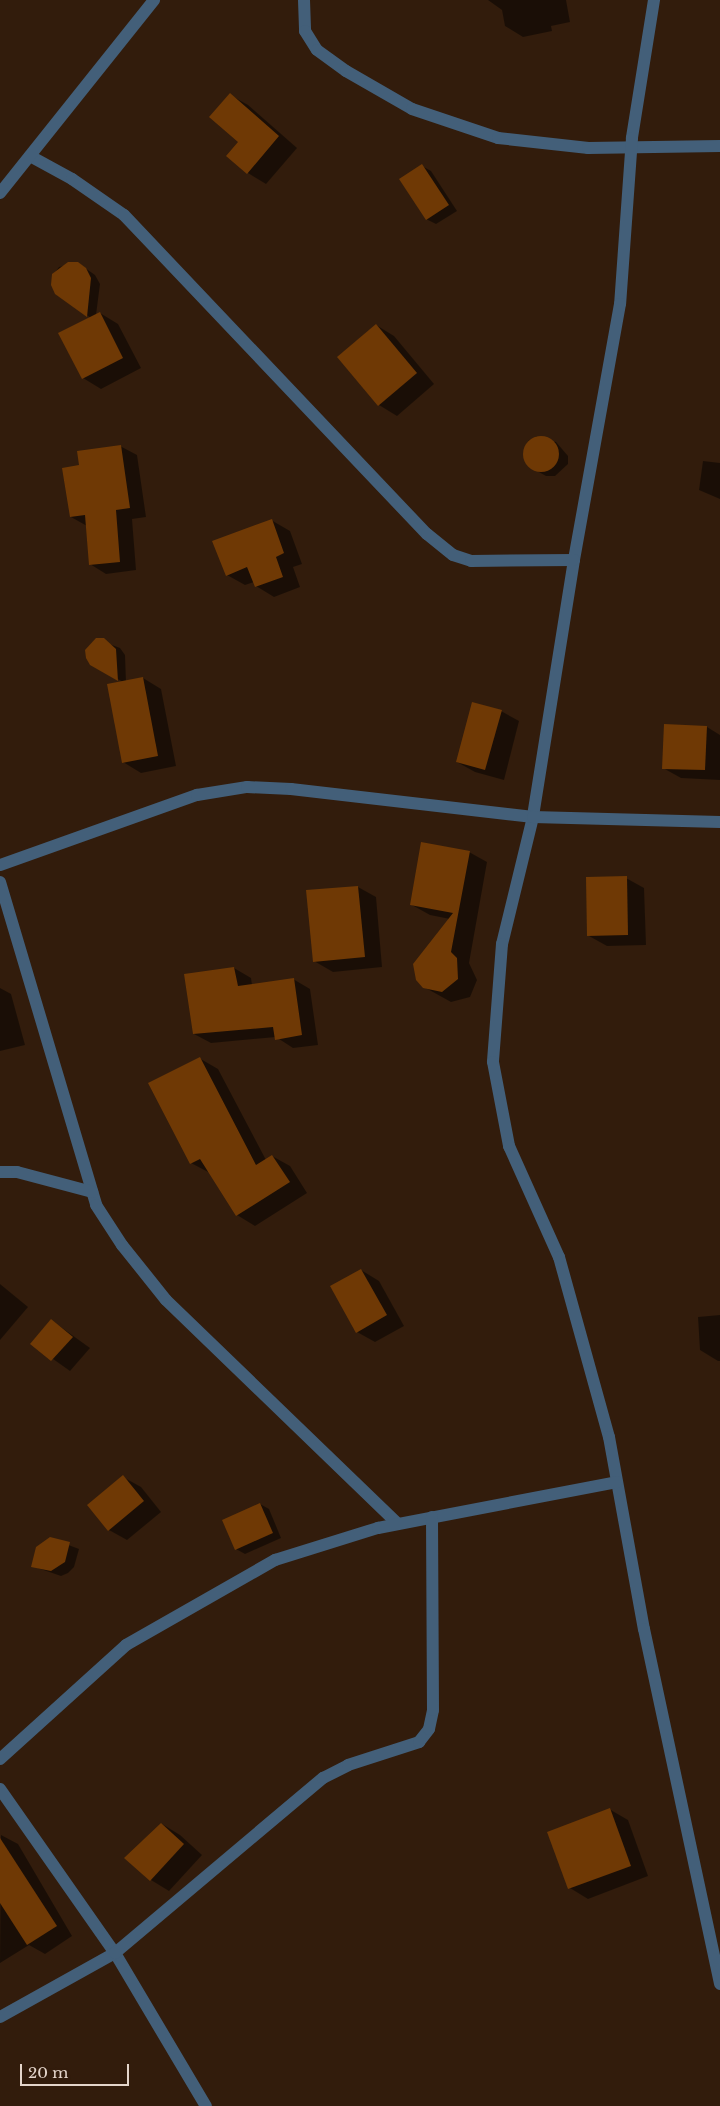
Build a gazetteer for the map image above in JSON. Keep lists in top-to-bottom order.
{
  "scale_bar": "20 m"
}
